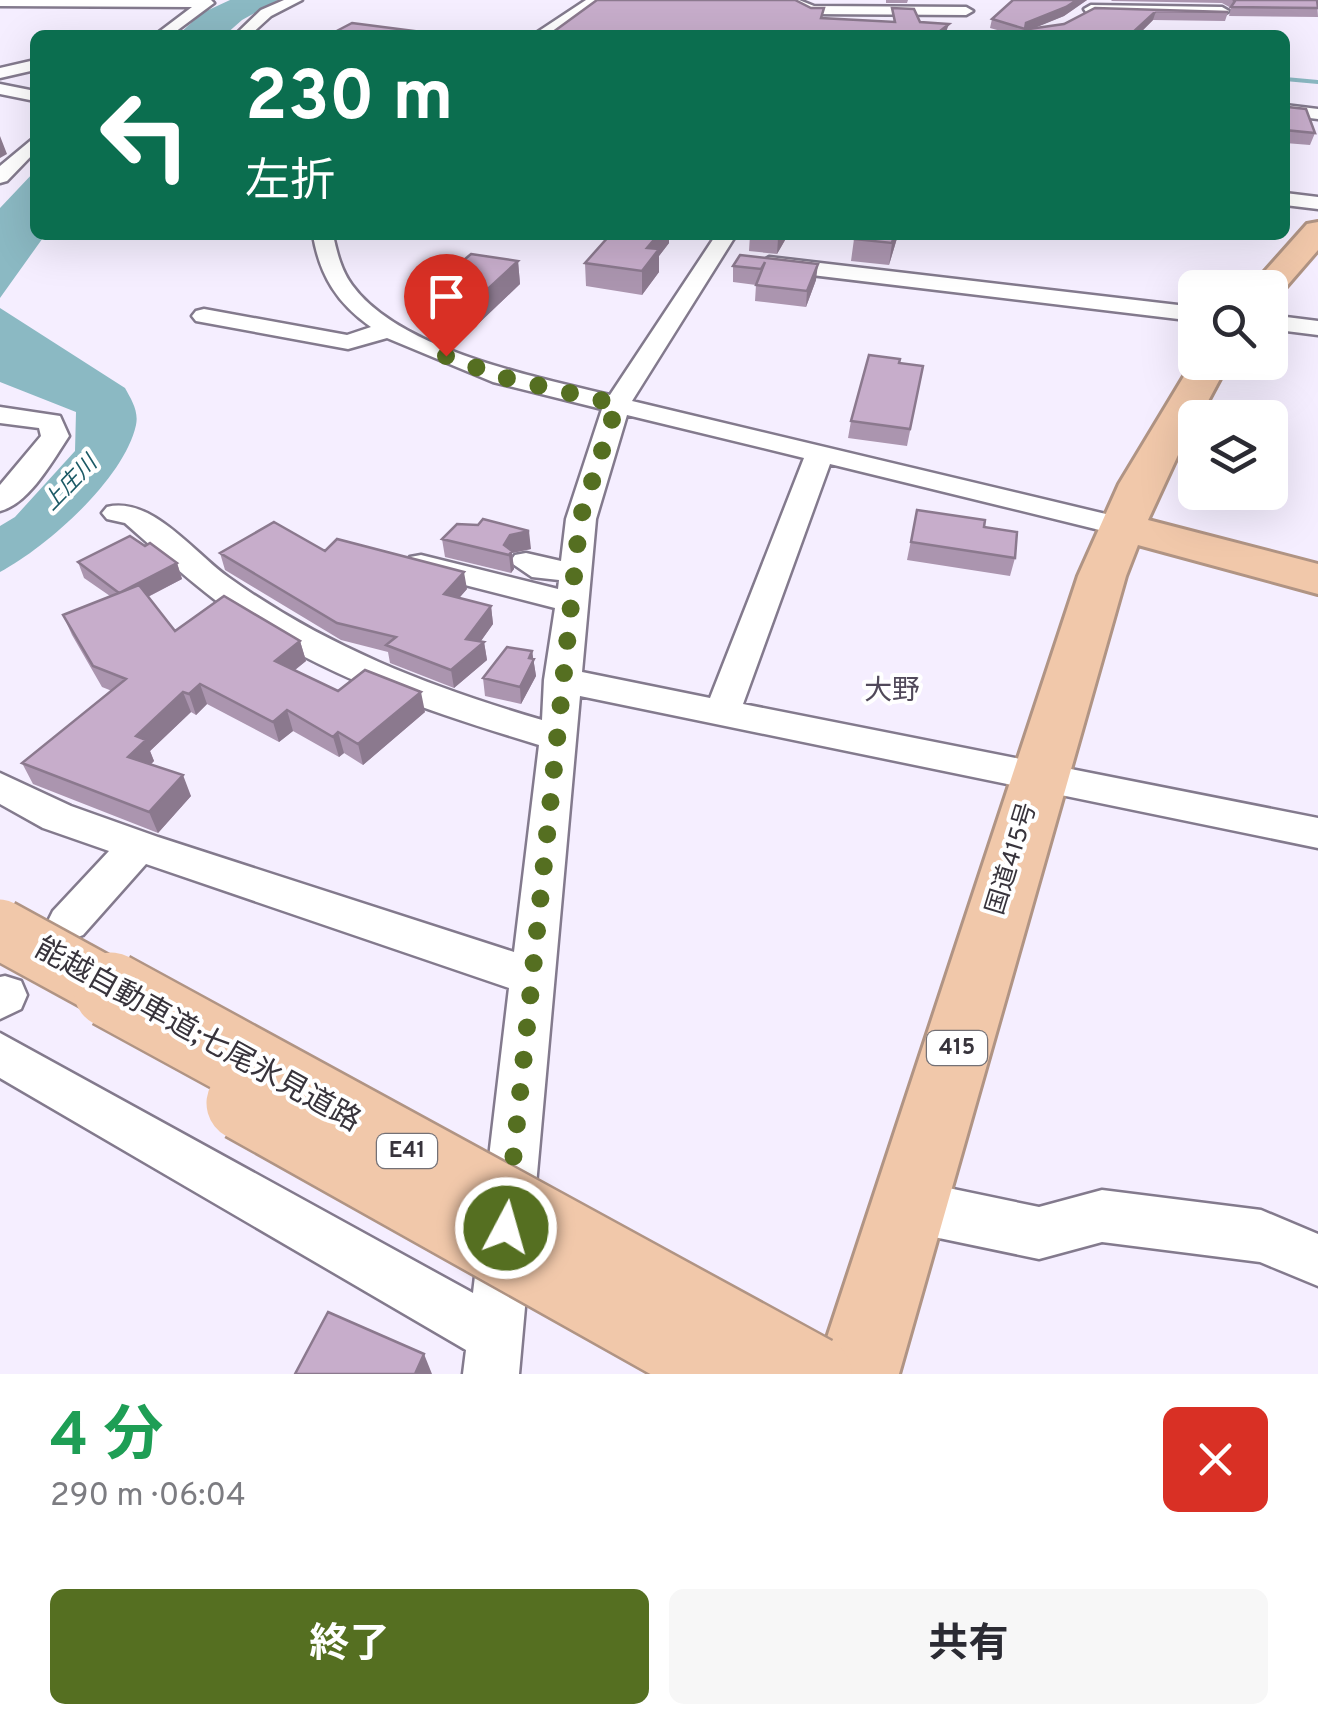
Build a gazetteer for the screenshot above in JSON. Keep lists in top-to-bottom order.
{
  "streets": {
    "highway": [
      "国道415号",
      "能越自動車道;七尾氷見道路",
      "415",
      "E41"
    ]
  },
  "districts": ["大野"],
  "water": ["上庄川"],
  "page": {
    "turn": ["230 m", "左折"],
    "heading": ["4 分", "290 m · 06:04"],
    "buttons": ["終了", "共有"]
  }
}
